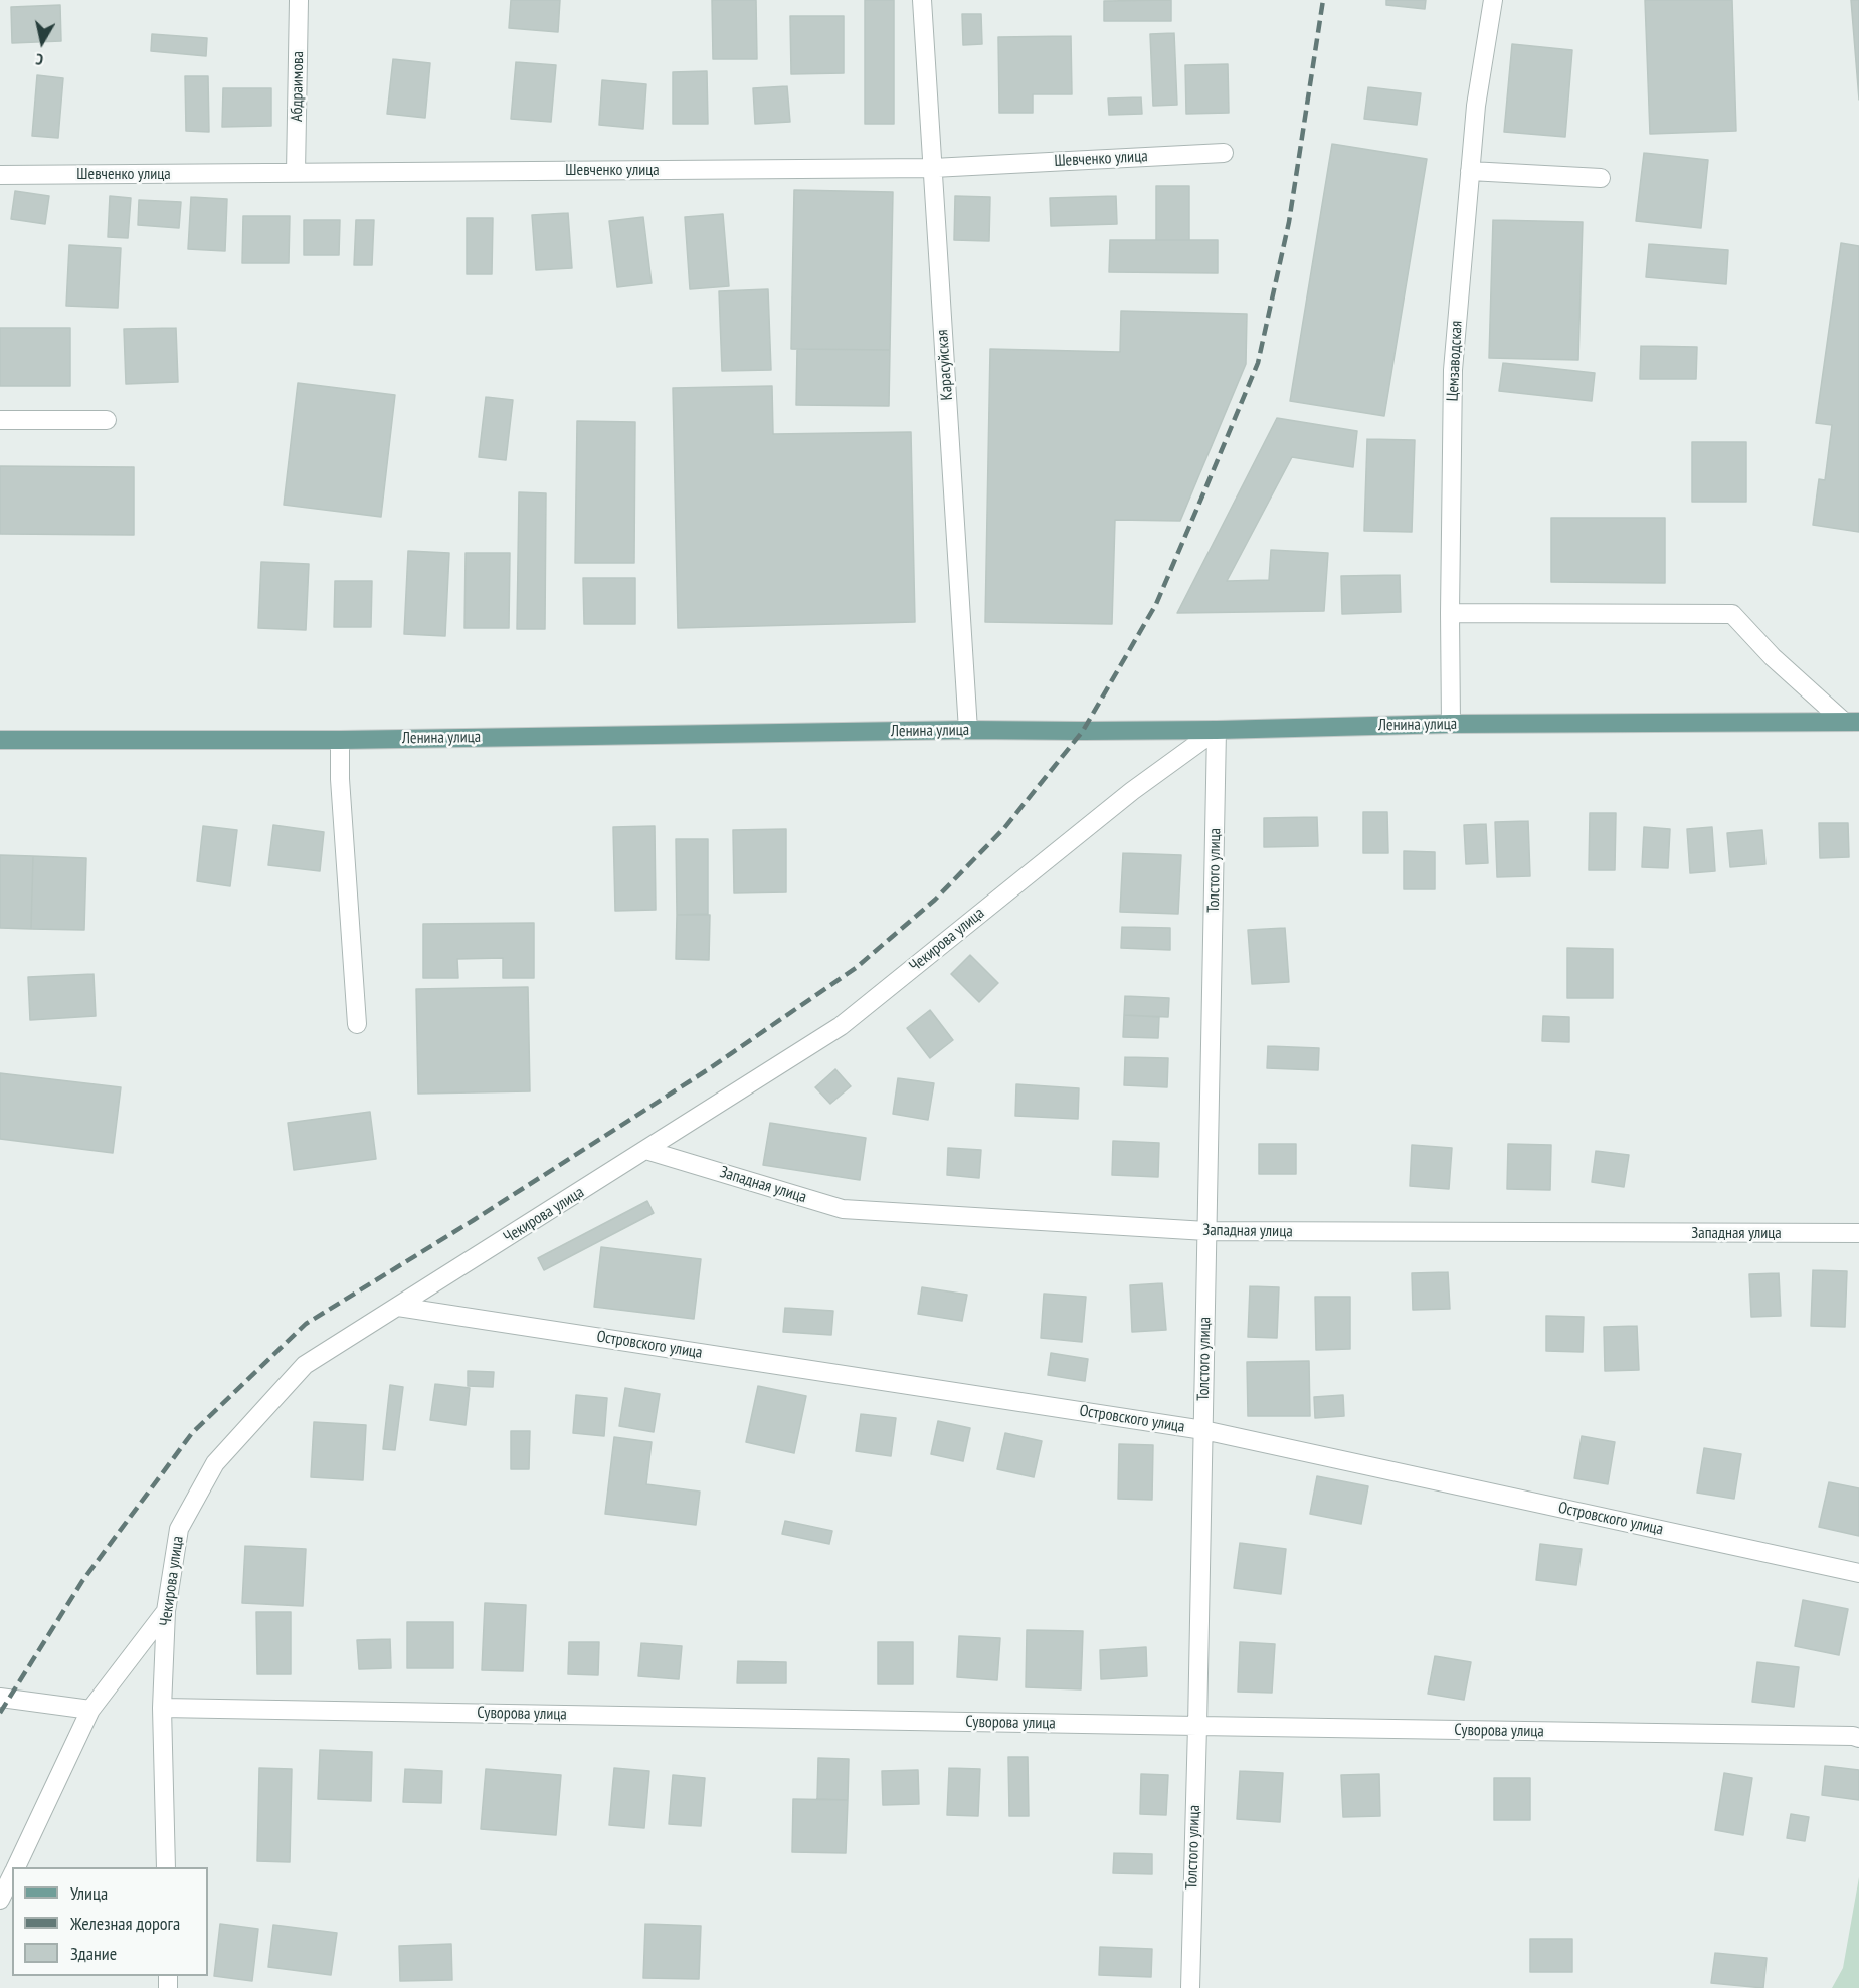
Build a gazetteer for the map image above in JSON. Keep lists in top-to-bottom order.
{
  "streets": {
    "main road": ["Ленина улица"],
    "street": [
      "Абдраимова",
      "Шевченко улица",
      "Цемзаводская",
      "Карасуйская",
      "Толстого улица",
      "Чекирова улица",
      "Западная улица",
      "Островского улица",
      "Суворова улица"
    ]
  },
  "crossings": [
    ["Абдраимова", "Шевченко улица"],
    ["Шевченко улица", "Карасуйская"],
    ["Цемзаводская", "Ленина улица"],
    ["Карасуйская", "Ленина улица"],
    ["Ленина улица", "Толстого улица"],
    ["Ленина улица", "Чекирова улица"],
    ["Толстого улица", "Чекирова улица"],
    ["Толстого улица", "Западная улица"],
    ["Толстого улица", "Островского улица"],
    ["Толстого улица", "Суворова улица"],
    ["Чекирова улица", "Западная улица"],
    ["Чекирова улица", "Островского улица"],
    ["Чекирова улица", "Суворова улица"]
  ],
  "legend": ["Улица", "Железная дорога", "Здание"],
  "north": "bottom"
}
